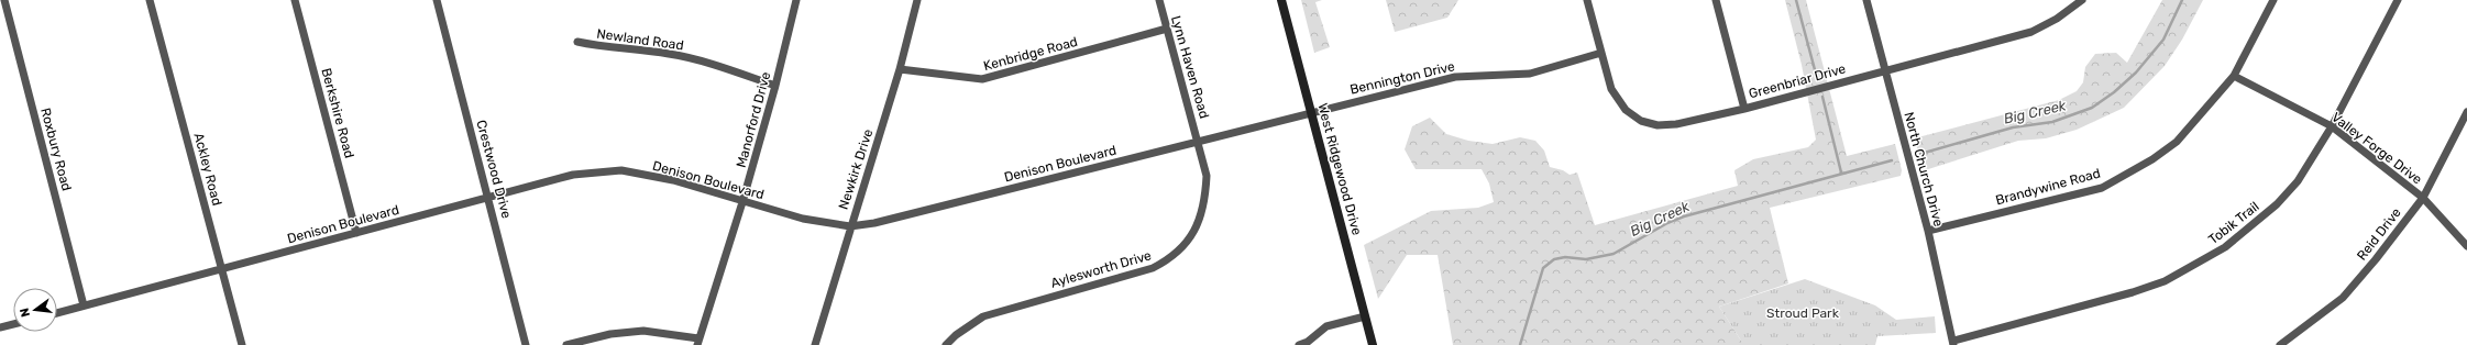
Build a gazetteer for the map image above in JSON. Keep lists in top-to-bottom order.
{
  "streets": {
    "main road": ["West Ridgewood Drive"],
    "street": [
      "Newland Road",
      "Kenbridge Road",
      "Lynn Haven Road",
      "Bennington Drive",
      "Greenbriar Drive",
      "Berkshire Road",
      "Manorford Drive",
      "Valley Forge Drive",
      "Roxbury Road",
      "Denison Boulevard",
      "Ackley Road",
      "Crestwood Drive",
      "Newkirk Drive",
      "North Church Drive",
      "Brandywine Road",
      "Tobik Trail",
      "Reid Drive",
      "Aylesworth Drive"
    ]
  },
  "crossings": [
    ["Newland Road", "Manorford Drive"],
    ["Kenbridge Road", "Lynn Haven Road"],
    ["Kenbridge Road", "Newkirk Drive"],
    ["Lynn Haven Road", "Denison Boulevard"],
    ["Lynn Haven Road", "Aylesworth Drive"],
    ["Bennington Drive", "Greenbriar Drive"],
    ["Bennington Drive", "Denison Boulevard"],
    ["Bennington Drive", "West Ridgewood Drive"],
    ["Greenbriar Drive", "North Church Drive"],
    ["Berkshire Road", "Denison Boulevard"],
    ["Manorford Drive", "Denison Boulevard"],
    ["Valley Forge Drive", "Brandywine Road"],
    ["Valley Forge Drive", "Tobik Trail"],
    ["Valley Forge Drive", "Reid Drive"],
    ["Roxbury Road", "Denison Boulevard"],
    ["Denison Boulevard", "Ackley Road"],
    ["Denison Boulevard", "Crestwood Drive"],
    ["Denison Boulevard", "Newkirk Drive"],
    ["Denison Boulevard", "West Ridgewood Drive"],
    ["Denison Boulevard", "Aylesworth Drive"],
    ["North Church Drive", "Brandywine Road"],
    ["North Church Drive", "Tobik Trail"]
  ],
  "water": ["Big Creek"],
  "parks": ["Stroud Park"],
  "north": "left"
}
